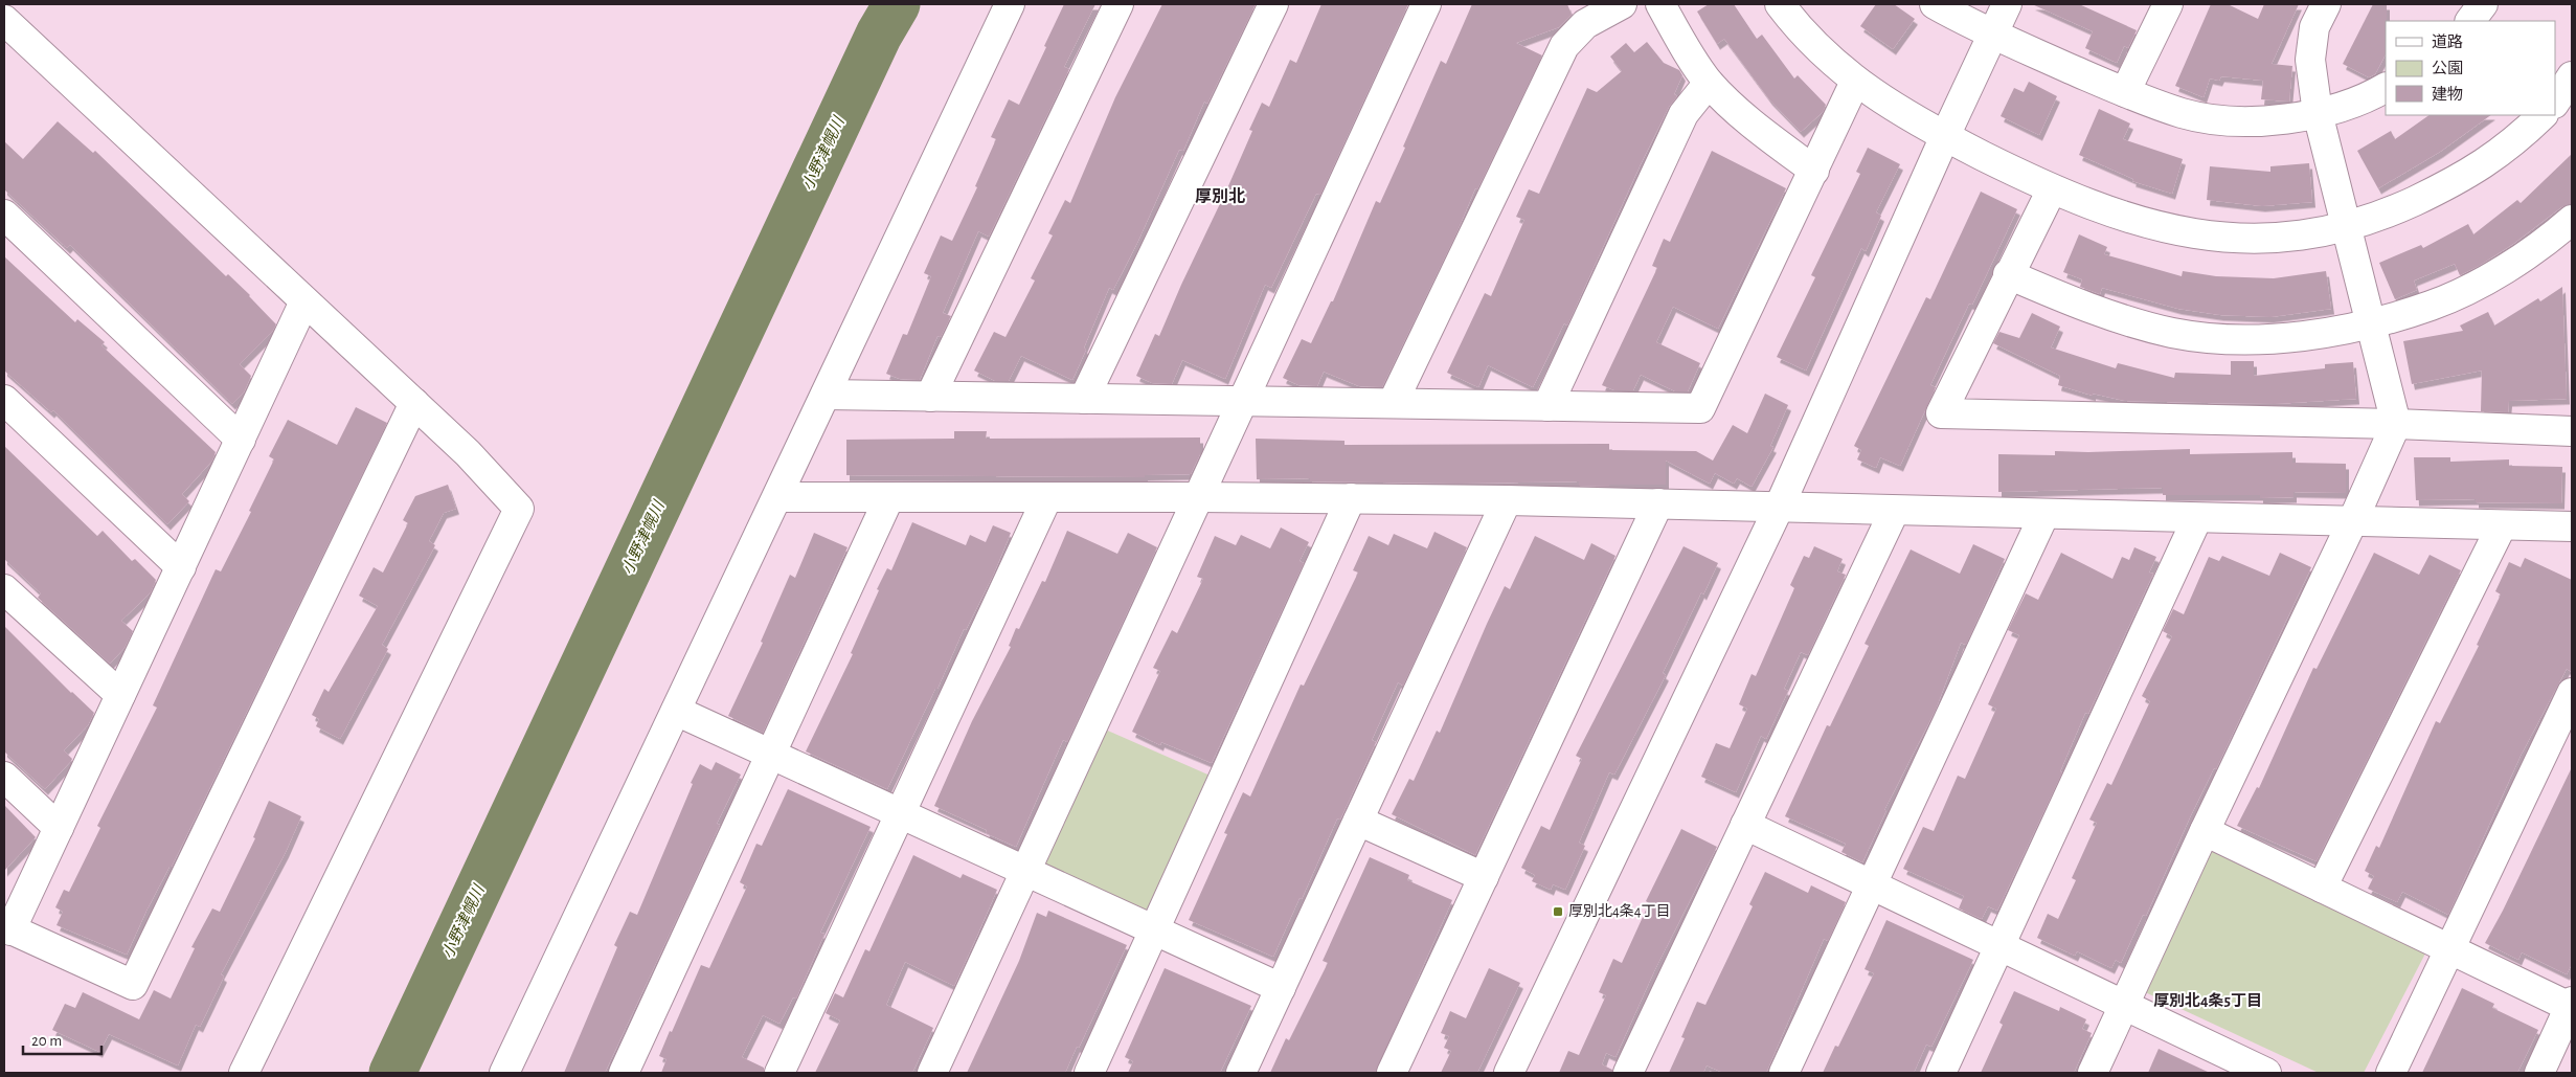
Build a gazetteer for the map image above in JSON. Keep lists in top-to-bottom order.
{
  "districts": ["厚別北", "厚別北4条5丁目"],
  "water": ["小野津幌川"],
  "places": {
    "transit": ["厚別北4条4丁目"]
  },
  "legend": ["道路", "公園", "建物"],
  "scale_bar": "20 m"
}
